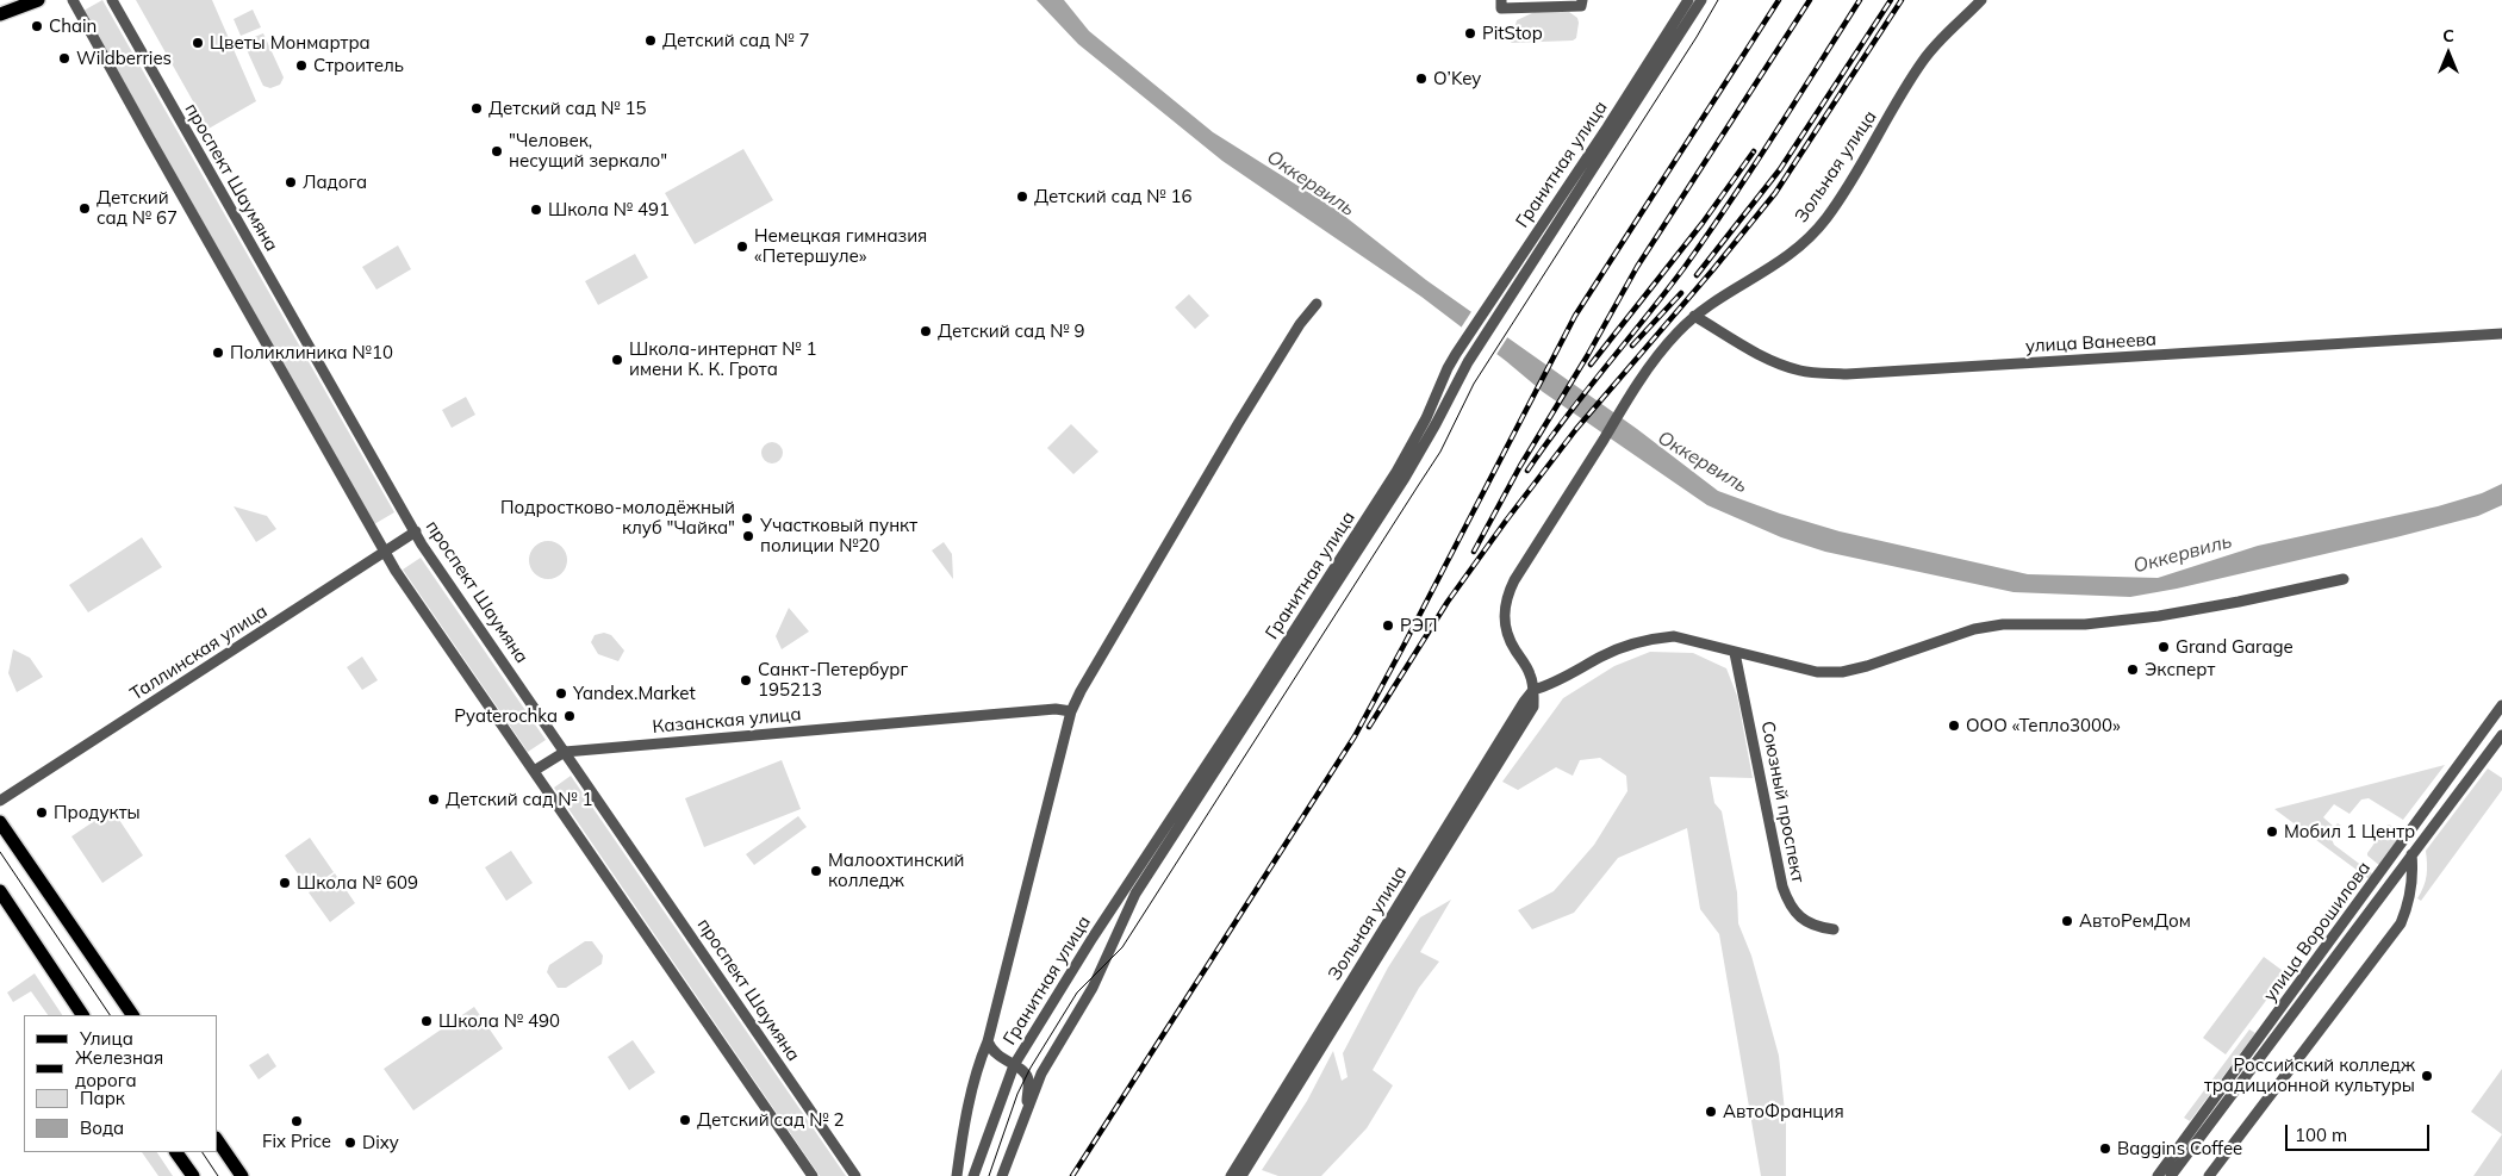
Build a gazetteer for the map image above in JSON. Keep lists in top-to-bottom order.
{
  "streets": {
    "street": [
      "Гранитная улица",
      "Зольная улица",
      "проспект Шаумяна",
      "улица Ванеева",
      "Таллинская улица",
      "Казанская улица",
      "Союзный проспект",
      "улица Ворошилова"
    ]
  },
  "crossings": [
    ["Гранитная улица", "Казанская улица"],
    ["Зольная улица", "улица Ванеева"],
    ["проспект Шаумяна", "Таллинская улица"],
    ["проспект Шаумяна", "Казанская улица"]
  ],
  "water": ["Оккервиль"],
  "places": [
    "Chain",
    "PitStop",
    "Детский сад № 7",
    "Цветы Монмартра",
    "Wildberries",
    "Строитель",
    "O’Key",
    "Детский сад № 15",
    "\"Человек, несущий зеркало\"",
    "Ладога",
    "Детский сад № 16",
    "Детский сад № 67",
    "Школа № 491",
    "Немецкая гимназия «Петершуле»",
    "Детский сад № 9",
    "Поликлиника №10",
    "Школа-интернат № 1 имени К. К. Грота",
    "Подростково-молодёжный клуб \"Чайка\"",
    "Участковый пункт полиции №20",
    "РЭП",
    "Grand Garage",
    "Эксперт",
    "Санкт-Петербург 195213",
    "Yandex.Market",
    "Pyaterochka",
    "ООО «Тепло3000»",
    "Детский сад № 1",
    "Продукты",
    "Мобил 1 Центр",
    "Малоохтинский колледж",
    "Школа № 609",
    "АвтоРемДом",
    "Школа № 490",
    "Российский колледж традиционной культуры",
    "АвтоФранция",
    "Детский сад № 2",
    "Fix Price",
    "Dixy",
    "Baggins Coffee"
  ],
  "legend": [
    "Улица",
    "Железная дорога",
    "Парк",
    "Вода"
  ],
  "scale_bar": "100 m",
  "north": "top"
}
